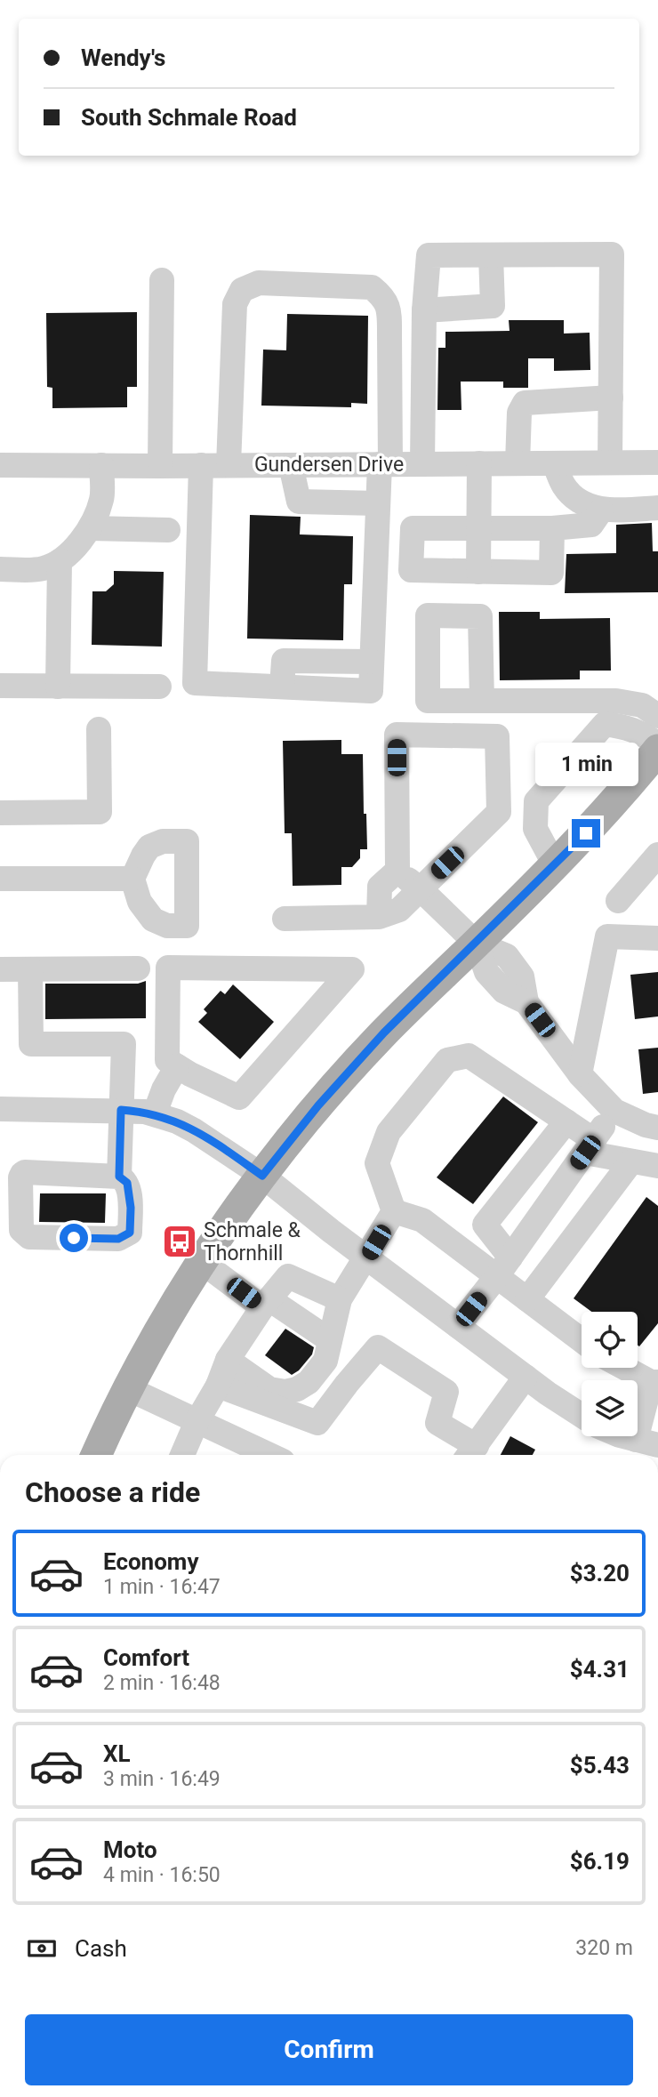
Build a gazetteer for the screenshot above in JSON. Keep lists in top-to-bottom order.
{
  "streets": {
    "street": ["Gundersen Drive"]
  },
  "places": {
    "bus stop": ["Schmale & Thornhill"]
  },
  "page": {
    "banner": ["Wendy's", "South Schmale Road"],
    "bubble": "1 min",
    "heading": "Choose a ride",
    "list": [
      {
        "name": "Economy",
        "note": "1 min · 16:47",
        "value": "$3.20"
      },
      {
        "name": "Comfort",
        "note": "2 min · 16:48",
        "value": "$4.31"
      },
      {
        "name": "XL",
        "note": "3 min · 16:49",
        "value": "$5.43"
      },
      {
        "name": "Moto",
        "note": "4 min · 16:50",
        "value": "$6.19"
      }
    ],
    "pay": ["Cash", "320 m"],
    "buttons": "Confirm"
  }
}
